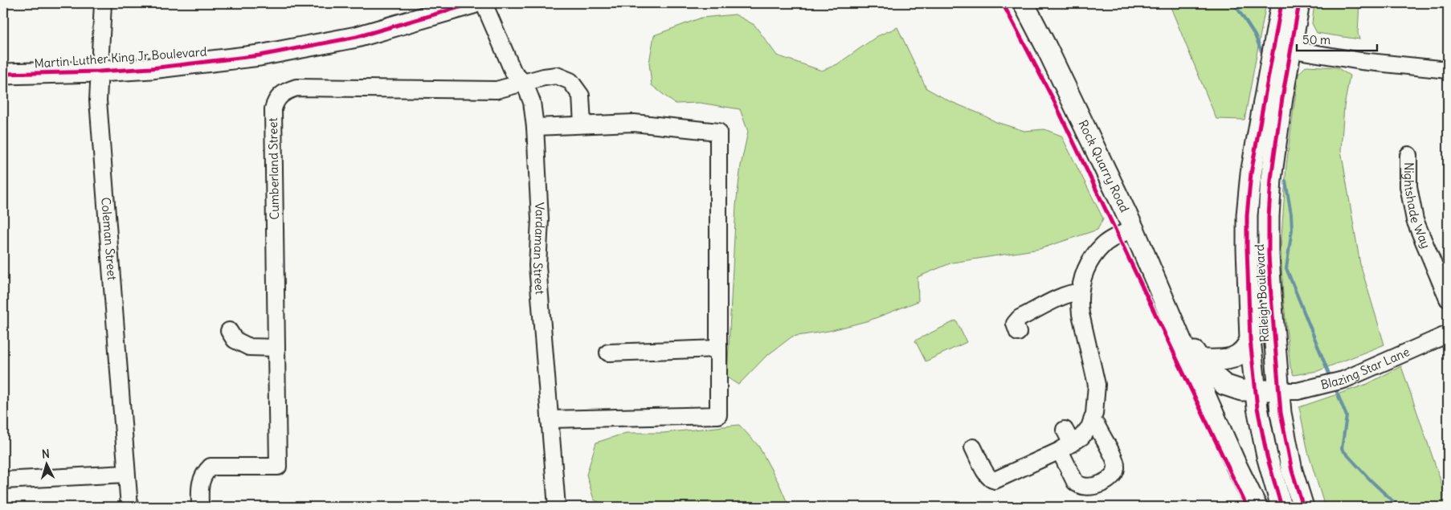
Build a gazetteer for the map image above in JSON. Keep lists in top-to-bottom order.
{
  "streets": {
    "main road": ["Martin Luther King Jr Boulevard", "Rock Quarry Road", "Raleigh Boulevard"],
    "street": [
      "Cumberland Street",
      "Nightshade Way",
      "Coleman Street",
      "Vardaman Street",
      "Blazing Star Lane"
    ]
  },
  "crossings": [
    ["Martin Luther King Jr Boulevard", "Coleman Street"],
    ["Rock Quarry Road", "Raleigh Boulevard"],
    ["Rock Quarry Road", "Blazing Star Lane"],
    ["Cumberland Street", "Vardaman Street"],
    ["Raleigh Boulevard", "Blazing Star Lane"]
  ],
  "scale_bar": "50 m",
  "north": "top"
}
